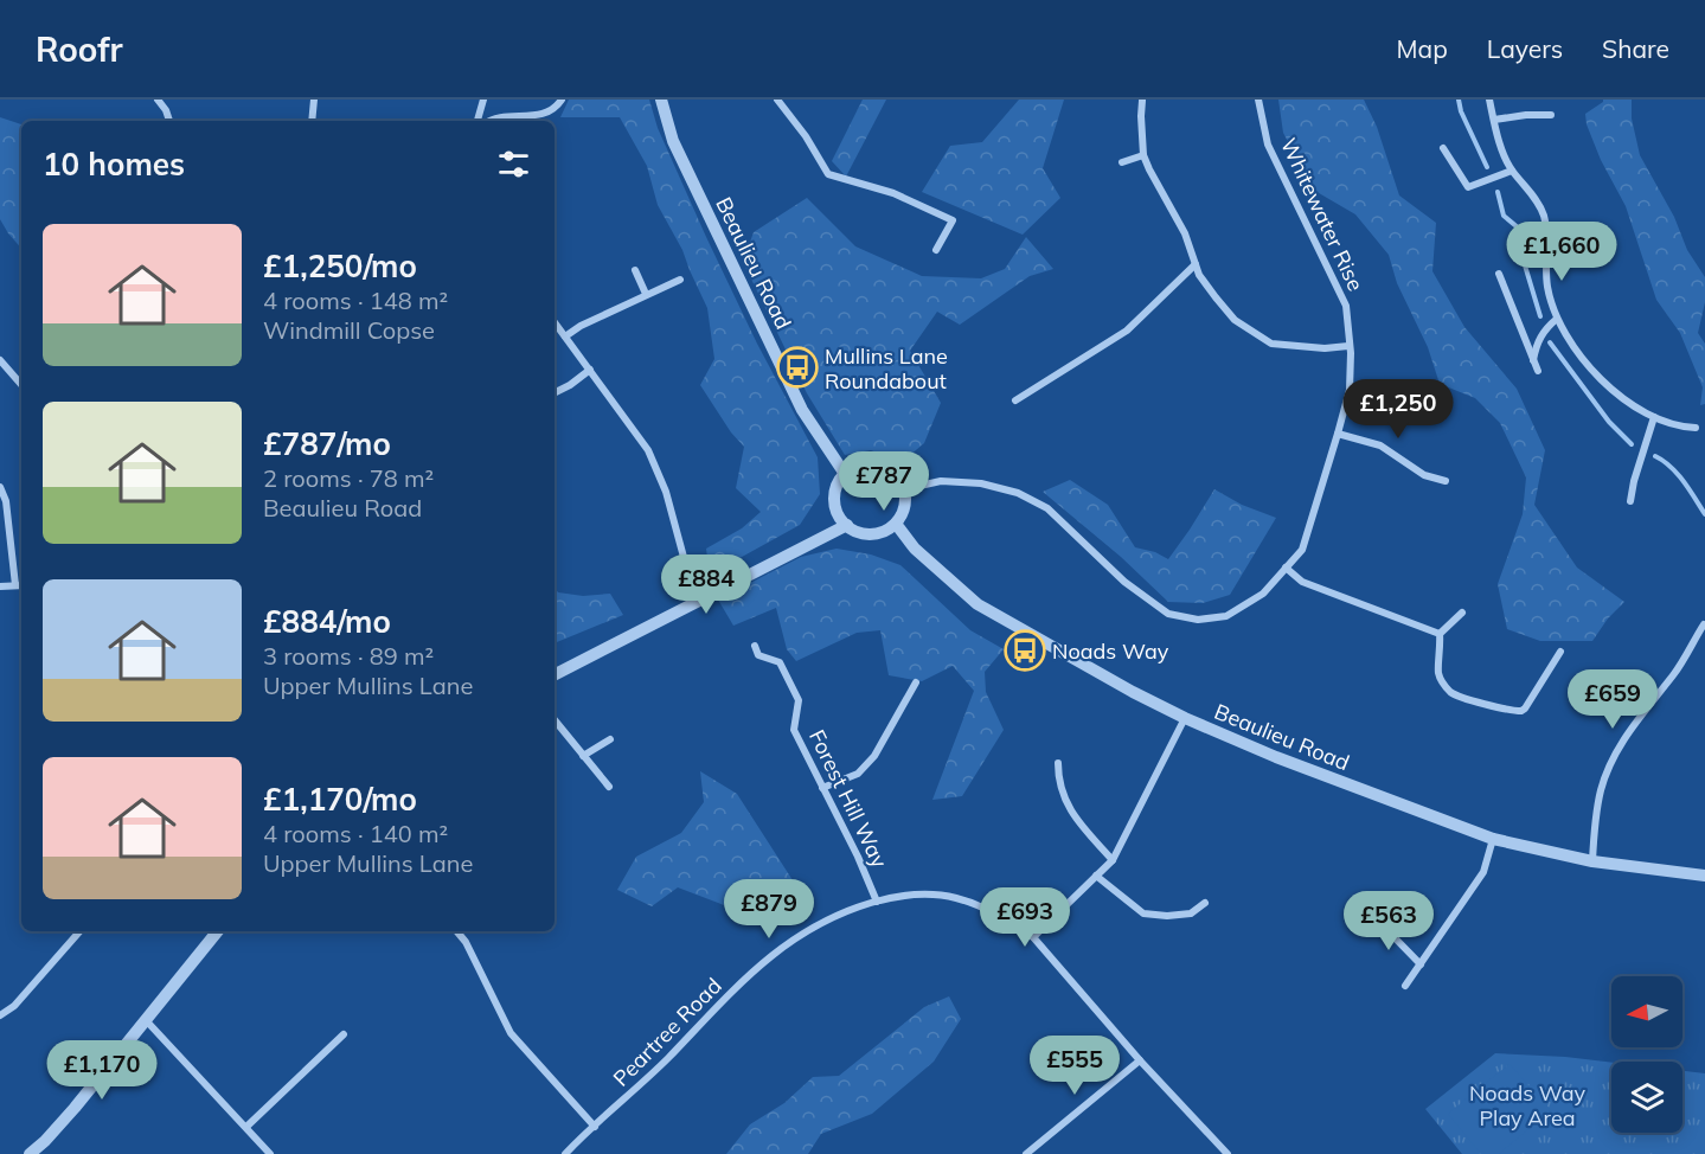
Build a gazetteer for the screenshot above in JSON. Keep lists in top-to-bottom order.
{
  "streets": {
    "street": [
      "Whitewater Rise",
      "Beaulieu Road",
      "Forest Hill Way",
      "Peartree Road"
    ]
  },
  "crossings": [
    ["Whitewater Rise", "Beaulieu Road"],
    ["Forest Hill Way", "Peartree Road"]
  ],
  "parks": ["Noads Way Play Area"],
  "places": {
    "bus stop": ["Mullins Lane Roundabout", "Noads Way"]
  },
  "north": "left",
  "page": {
    "header": "Roofr",
    "nav": ["Map", "Layers", "Share"],
    "heading": "10 homes",
    "list": [
      {
        "name": "£1,250/mo",
        "note": "4 rooms · 148 m² · Windmill Copse"
      },
      {
        "name": "£787/mo",
        "note": "2 rooms · 78 m² · Beaulieu Road"
      },
      {
        "name": "£884/mo",
        "note": "3 rooms · 89 m² · Upper Mullins Lane"
      },
      {
        "name": "£1,170/mo",
        "note": "4 rooms · 140 m² · Upper Mullins Lane"
      }
    ],
    "price": [
      "£1,660",
      "£1,250",
      "£787",
      "£884",
      "£659",
      "£879",
      "£693",
      "£563",
      "£555",
      "£1,170"
    ]
  }
}
